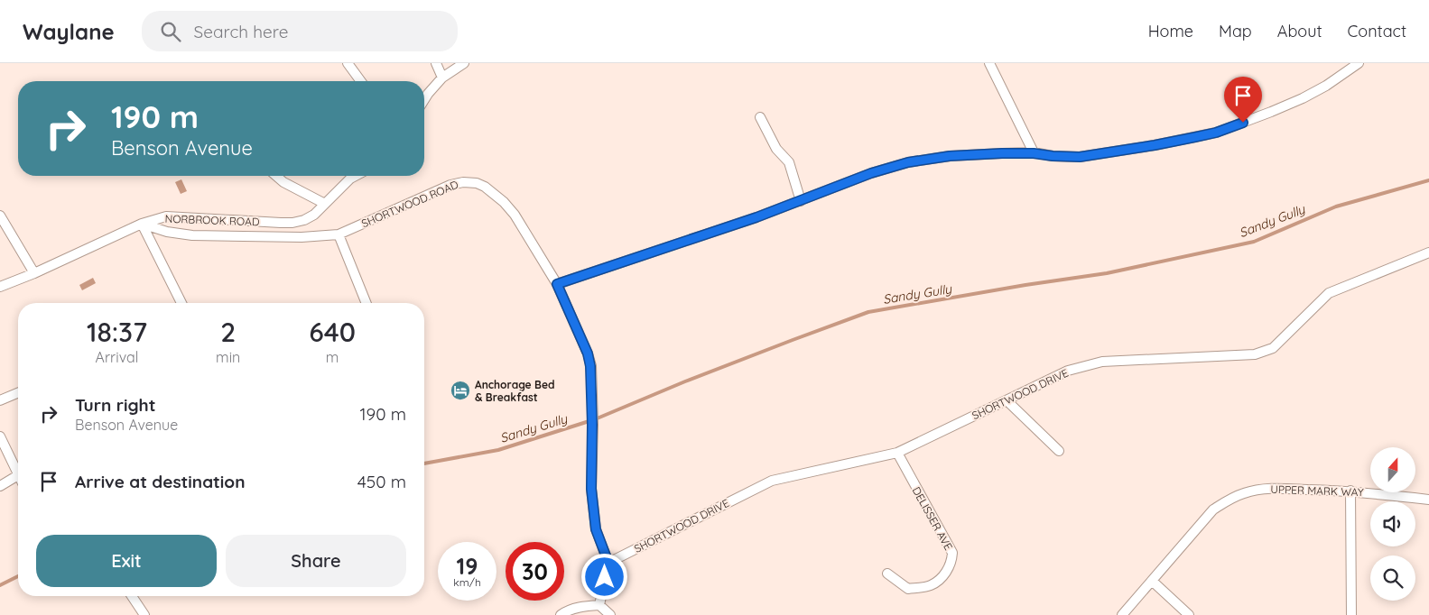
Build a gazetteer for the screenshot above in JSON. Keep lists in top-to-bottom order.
{
  "streets": {
    "street": [
      "SHORTWOOD ROAD",
      "NORBROOK ROAD",
      "SHORTWOOD DRIVE",
      "UPPER MARK WAY",
      "DELISSER AVE"
    ]
  },
  "crossings": [
    ["SHORTWOOD ROAD", "NORBROOK ROAD"],
    ["SHORTWOOD ROAD", "SHORTWOOD DRIVE"],
    ["SHORTWOOD DRIVE", "DELISSER AVE"]
  ],
  "water": ["Sandy Gully"],
  "places": {
    "hotel": ["Anchorage Bed & Breakfast"]
  },
  "north": "top",
  "page": {
    "header": "Waylane",
    "search": "Search here",
    "nav": [
      "Home",
      "Map",
      "About",
      "Contact"
    ],
    "turn": ["190 m", "Benson Avenue"],
    "eta": [
      "18:37",
      "Arrival",
      "2",
      "min",
      "640",
      "m"
    ],
    "list": [
      {
        "name": "Turn right",
        "note": "Benson Avenue",
        "value": "190 m"
      },
      {
        "name": "Arrive at destination",
        "value": "450 m"
      }
    ],
    "buttons": ["Exit", "Share"],
    "speed": "19 km/h",
    "limit": "30"
  }
}
